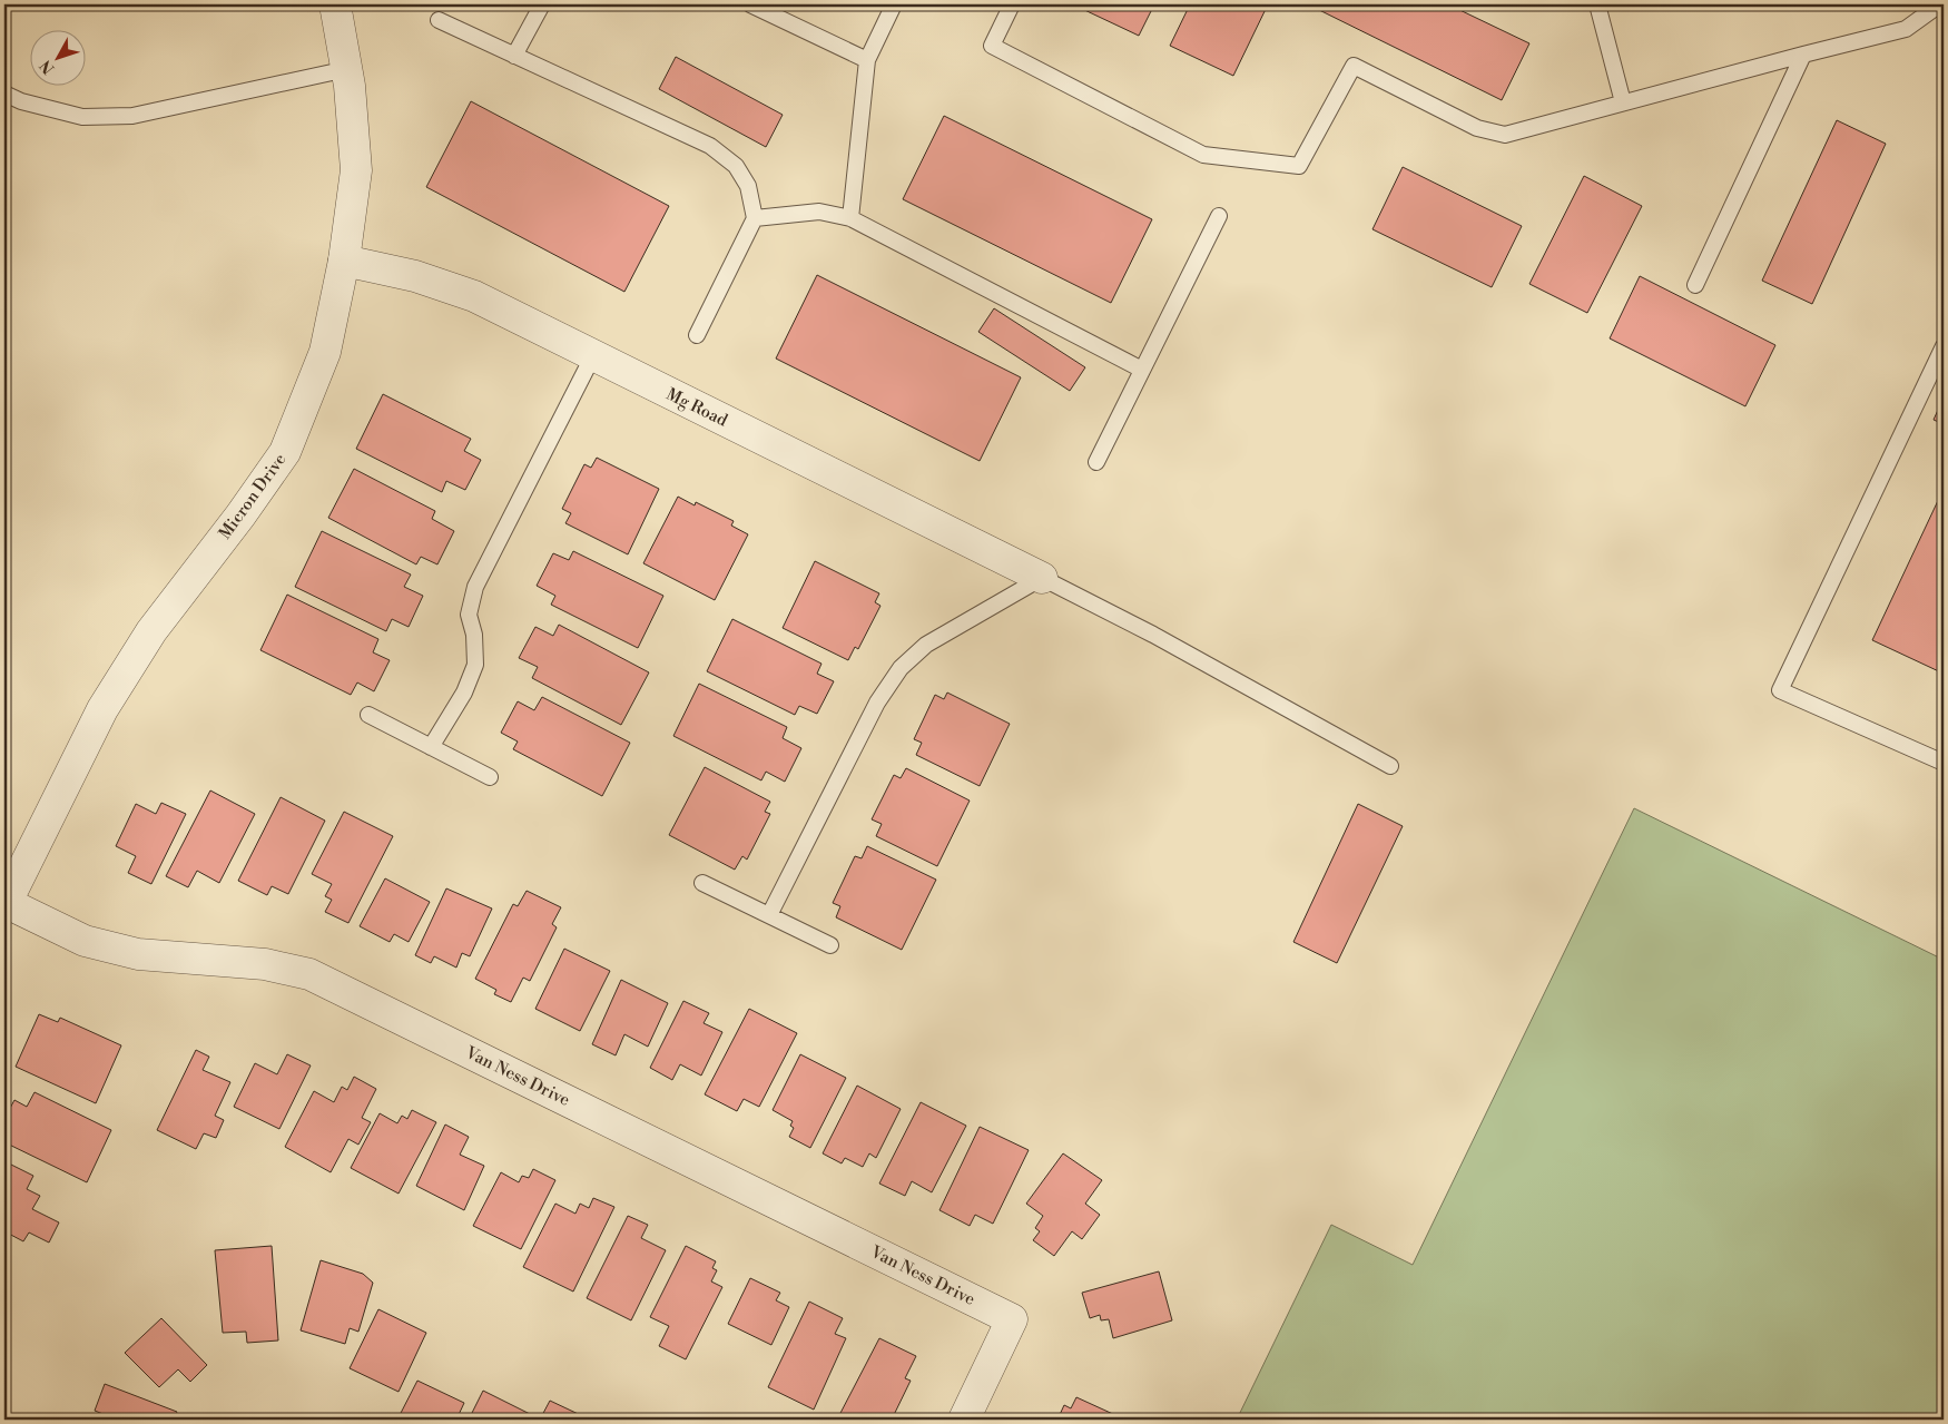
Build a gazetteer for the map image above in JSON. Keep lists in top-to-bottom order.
{
  "streets": {
    "street": ["Mg Road", "Micron Drive", "Van Ness Drive"]
  },
  "crossings": [
    ["Mg Road", "Micron Drive"],
    ["Micron Drive", "Van Ness Drive"]
  ],
  "north": "bottom left"
}
